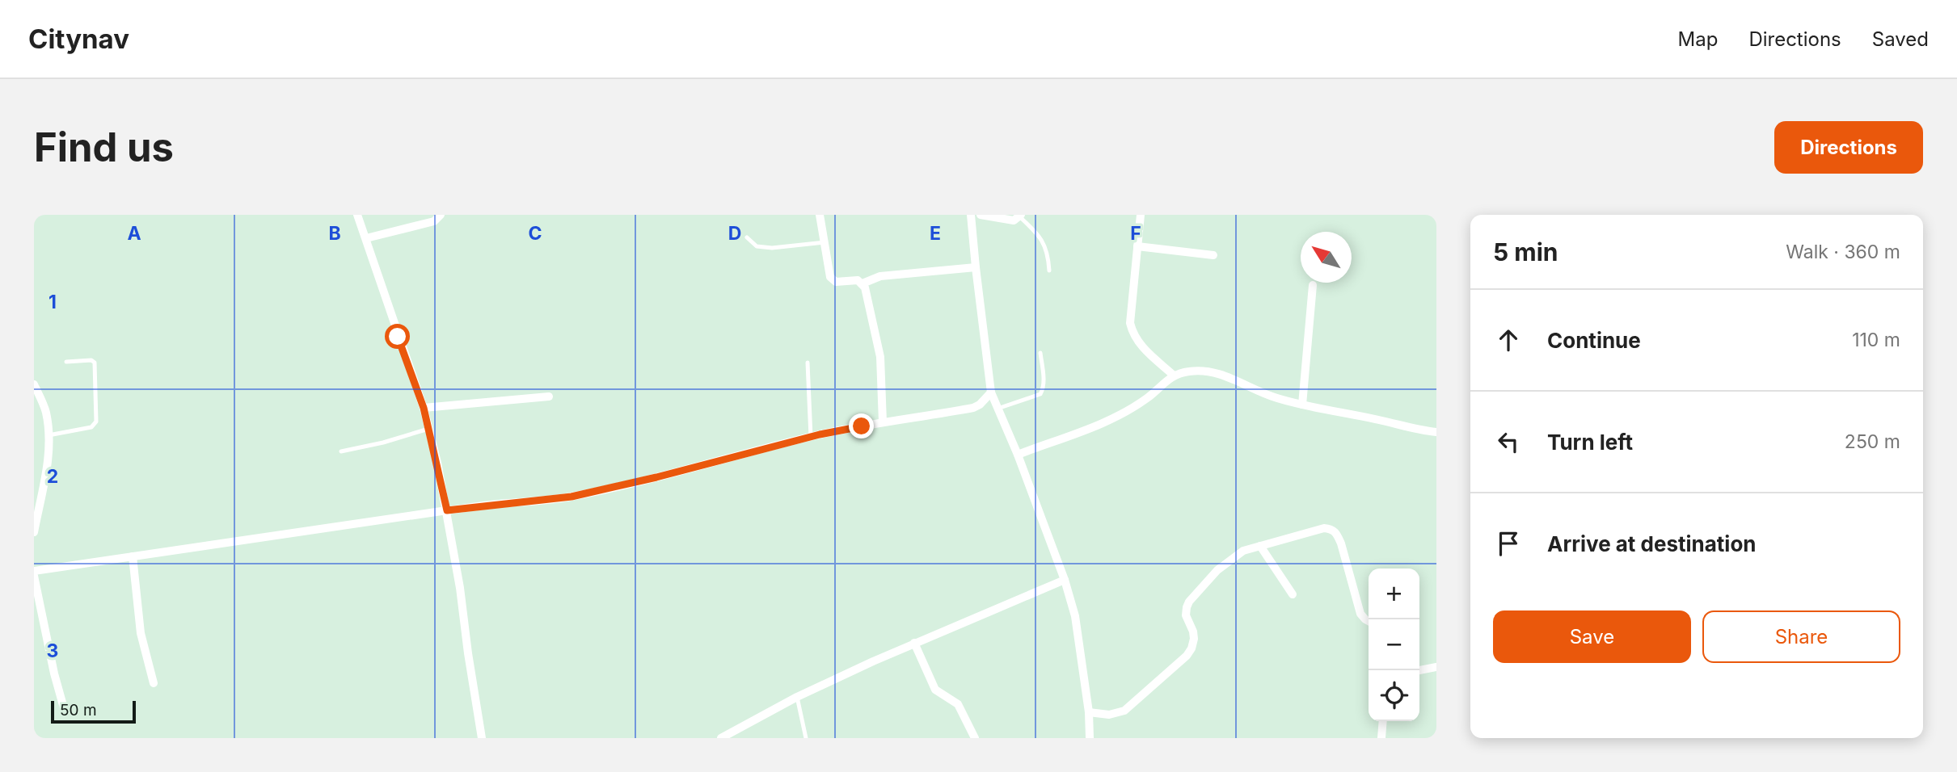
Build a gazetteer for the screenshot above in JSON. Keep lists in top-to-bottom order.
{
  "scale_bar": "50 m",
  "north": "top left",
  "page": {
    "header": "Citynav",
    "nav": ["Map", "Directions", "Saved"],
    "buttons": [
      "Directions",
      ["Save", "Share"]
    ],
    "title": "Find us",
    "heading": ["5 min", "Walk · 360 m"],
    "list": [
      ["Continue", "110 m"],
      ["Turn left", "250 m"],
      "Arrive at destination"
    ],
    "map_buttons": ["+", "−"],
    "scale": "50 m"
  },
  "grid": {
    "columns": [
      "A",
      "B",
      "C",
      "D",
      "E",
      "F"
    ],
    "rows": ["1", "2", "3"]
  }
}
